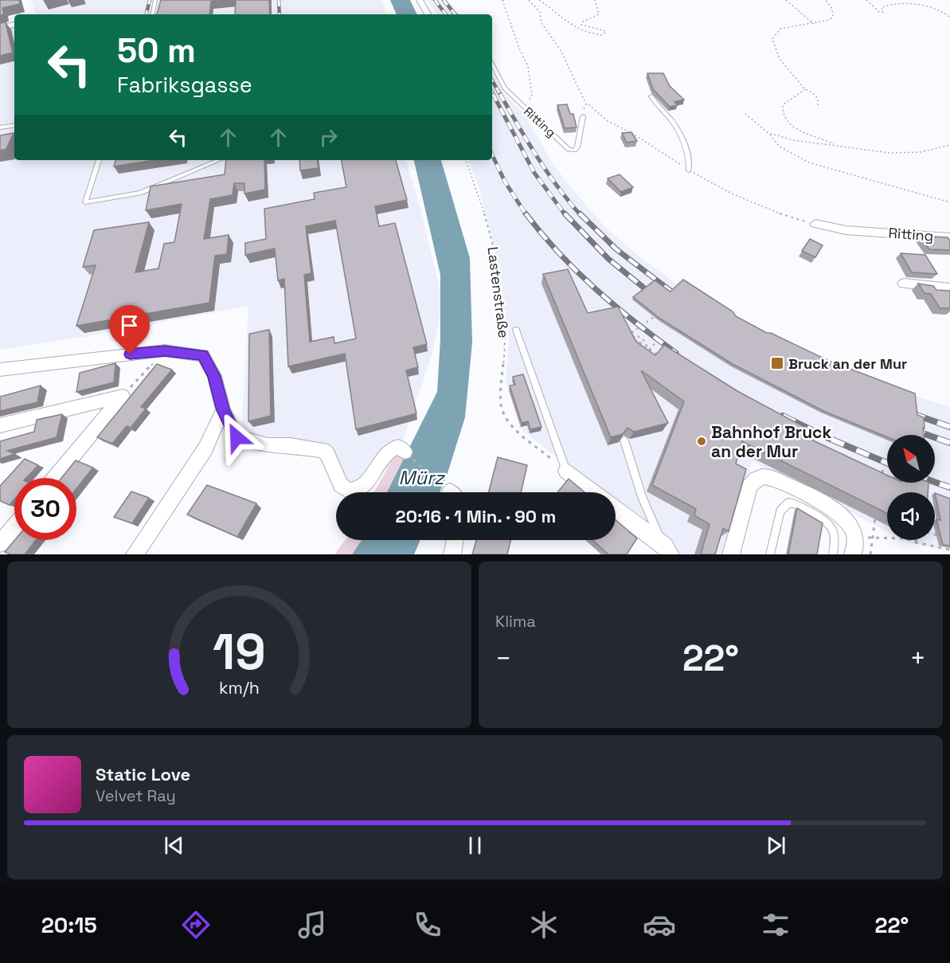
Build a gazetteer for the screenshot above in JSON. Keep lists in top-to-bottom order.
{
  "streets": {
    "street": ["Ritting"],
    "path": ["Lastenstraße"]
  },
  "water": ["Mürz"],
  "places": {
    "transit": ["Bruck an der Mur"],
    "other": ["Bahnhof Bruck an der Mur"]
  },
  "north": "top left",
  "page": {
    "turn": ["50 m", "Fabriksgasse"],
    "limit": "30",
    "trip": "20:16 · 1 Min. · 90 m",
    "tile": "Klima",
    "heat": ["−", "22°", "+"],
    "song": ["Static Love", "Velvet Ray"],
    "tabs": ["20:15", "22°"],
    "gauge": ["19", "km/h"]
  }
}
